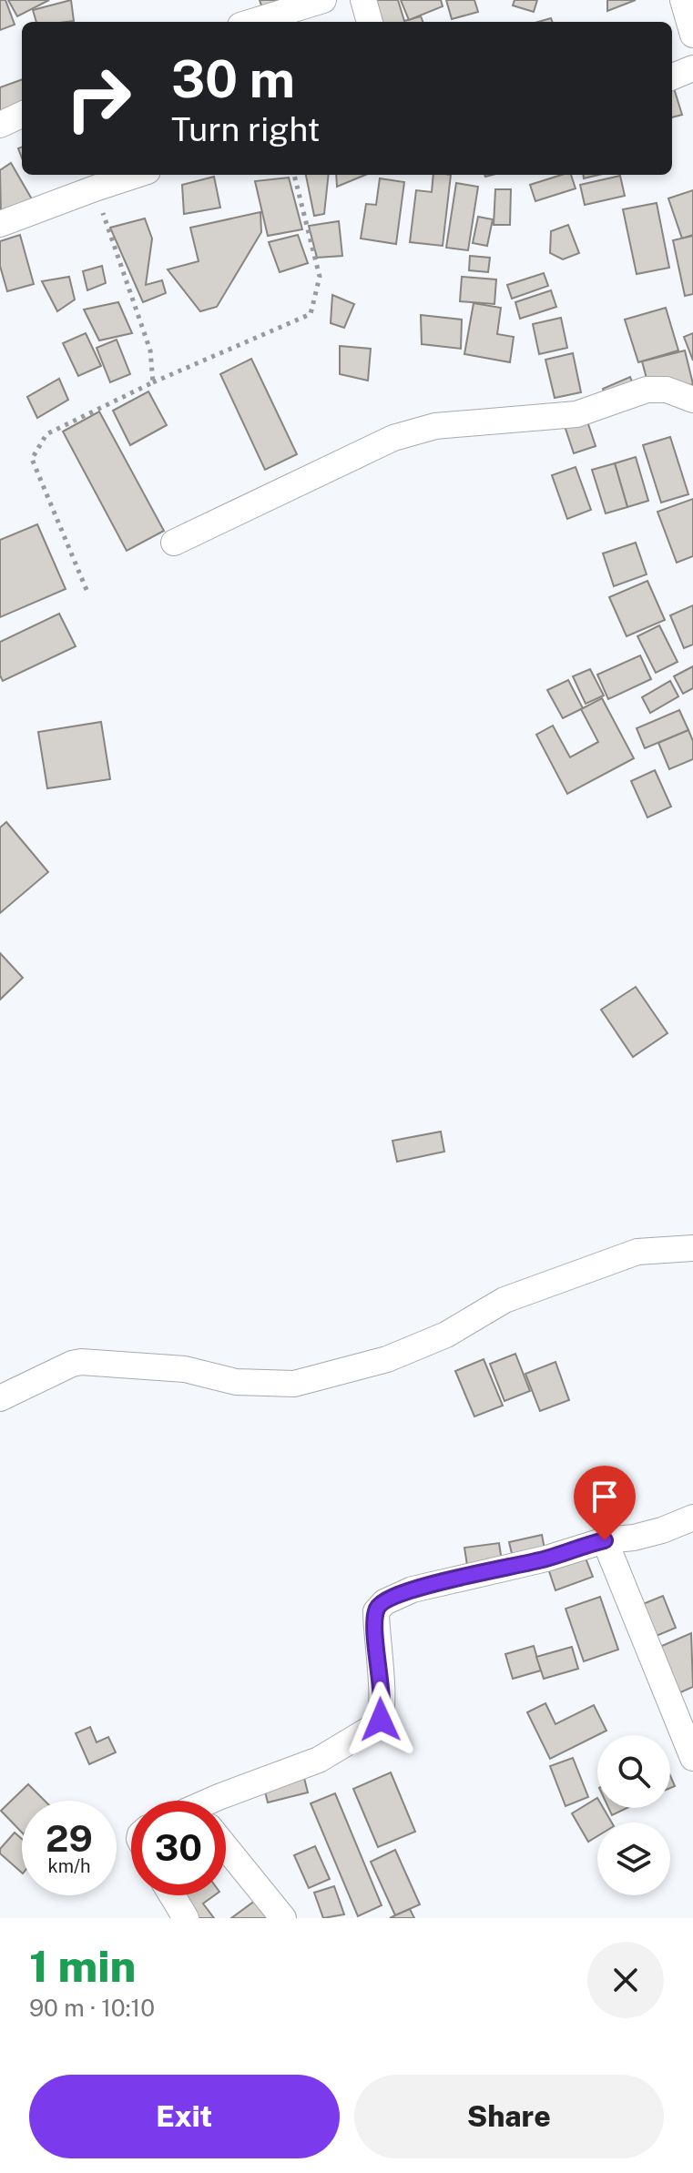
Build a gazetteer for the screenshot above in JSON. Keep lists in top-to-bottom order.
{
  "page": {
    "turn": ["30 m", "Turn right"],
    "speed": "29 km/h",
    "limit": "30",
    "heading": ["1 min", "90 m · 10:10"],
    "buttons": ["Exit", "Share"]
  }
}
